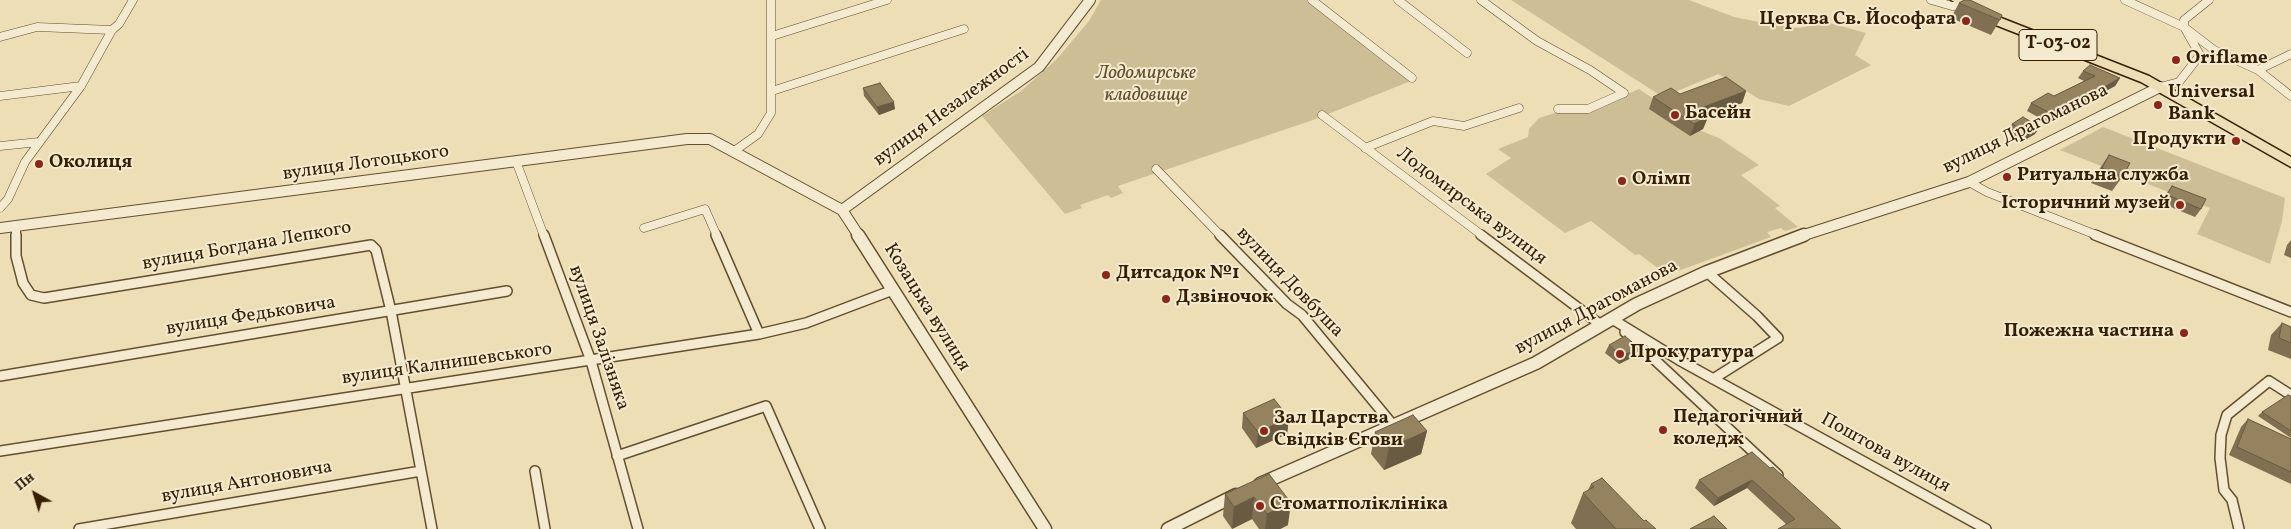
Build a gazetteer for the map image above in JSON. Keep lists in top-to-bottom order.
{
  "streets": {
    "main road": ["Т-03-02"],
    "street": [
      "вулиця Незалежності",
      "вулиця Драгоманова",
      "вулиця Лотоцького",
      "Лодомирська вулиця",
      "вулиця Богдана Лепкого",
      "вулиця Довбуша",
      "Козацька вулиця",
      "вулиця Федьковича",
      "вулиця Залізняка",
      "вулиця Калнишевського",
      "Поштова вулиця",
      "вулиця Антоновича"
    ]
  },
  "crossings": [
    ["Т-03-02", "вулиця Драгоманова"],
    ["вулиця Незалежності", "Козацька вулиця"],
    ["вулиця Драгоманова", "Лодомирська вулиця"],
    ["вулиця Драгоманова", "вулиця Довбуша"],
    ["вулиця Драгоманова", "Поштова вулиця"],
    ["вулиця Лотоцького", "вулиця Богдана Лепкого"],
    ["вулиця Лотоцького", "Козацька вулиця"],
    ["вулиця Лотоцького", "вулиця Залізняка"],
    ["вулиця Богдана Лепкого", "вулиця Федьковича"],
    ["вулиця Богдана Лепкого", "вулиця Калнишевського"],
    ["вулиця Богдана Лепкого", "вулиця Антоновича"],
    ["Козацька вулиця", "вулиця Калнишевського"],
    ["вулиця Залізняка", "вулиця Калнишевського"]
  ],
  "parks": ["Лодомирське кладовище"],
  "places": [
    "Церква Св. Йософата",
    "Oriflame",
    "Universal Bank",
    "Басейн",
    "Продукти",
    "Околиця",
    "Ритуальна служба",
    "Олімп",
    "Історичний музей",
    "Дитсадок №1",
    "Дзвіночок",
    "Пожежна частина",
    "Прокуратура",
    "Педагогічний коледж",
    "Зал Царства Свідків Єгови",
    "Стоматполіклініка"
  ],
  "north": "top left"
}
